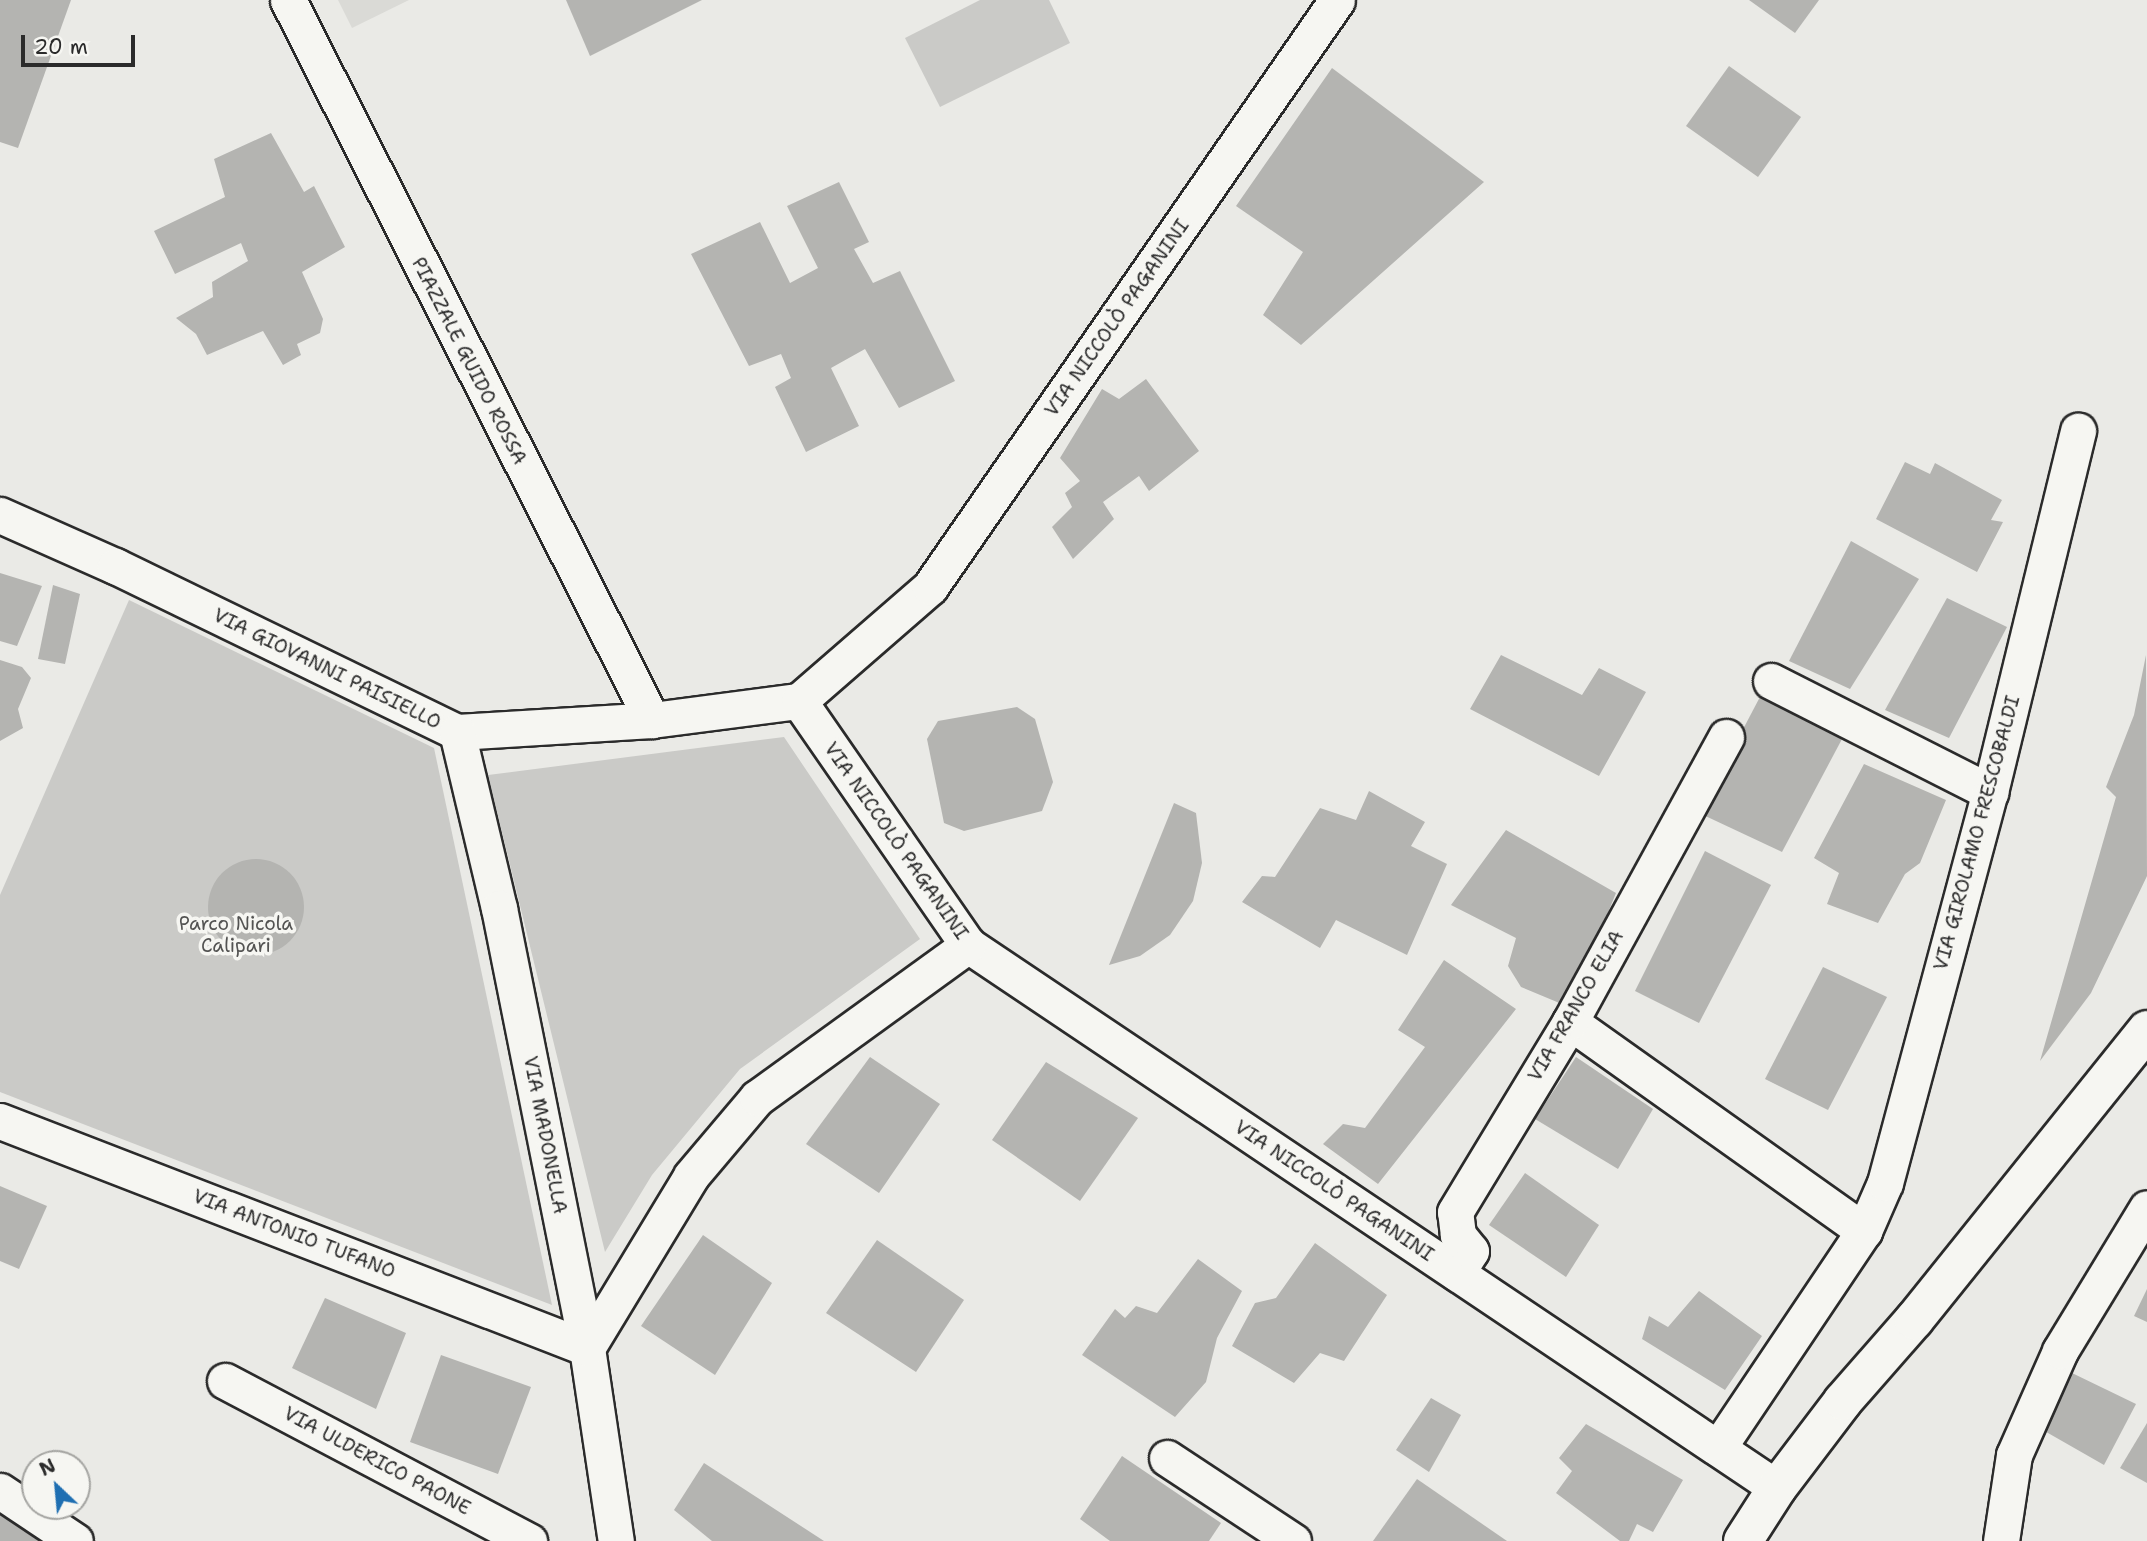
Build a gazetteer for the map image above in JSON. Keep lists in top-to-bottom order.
{
  "streets": {
    "street": [
      "VIA NICCOLÒ PAGANINI",
      "PIAZZALE GUIDO ROSSA",
      "VIA GIOVANNI PAISIELLO",
      "VIA GIROLAMO FRESCOBALDI",
      "VIA FRANCO ELIA",
      "VIA MADONELLA",
      "VIA ANTONIO TUFANO",
      "VIA ULDERICO PAONE"
    ]
  },
  "crossings": [
    ["VIA NICCOLÒ PAGANINI", "VIA GIOVANNI PAISIELLO"],
    ["VIA NICCOLÒ PAGANINI", "VIA GIROLAMO FRESCOBALDI"],
    ["VIA NICCOLÒ PAGANINI", "VIA FRANCO ELIA"],
    ["PIAZZALE GUIDO ROSSA", "VIA GIOVANNI PAISIELLO"],
    ["VIA GIOVANNI PAISIELLO", "VIA MADONELLA"],
    ["VIA MADONELLA", "VIA ANTONIO TUFANO"]
  ],
  "parks": ["Parco Nicola Calipari"],
  "scale_bar": "20 m",
  "north": "top left"
}
